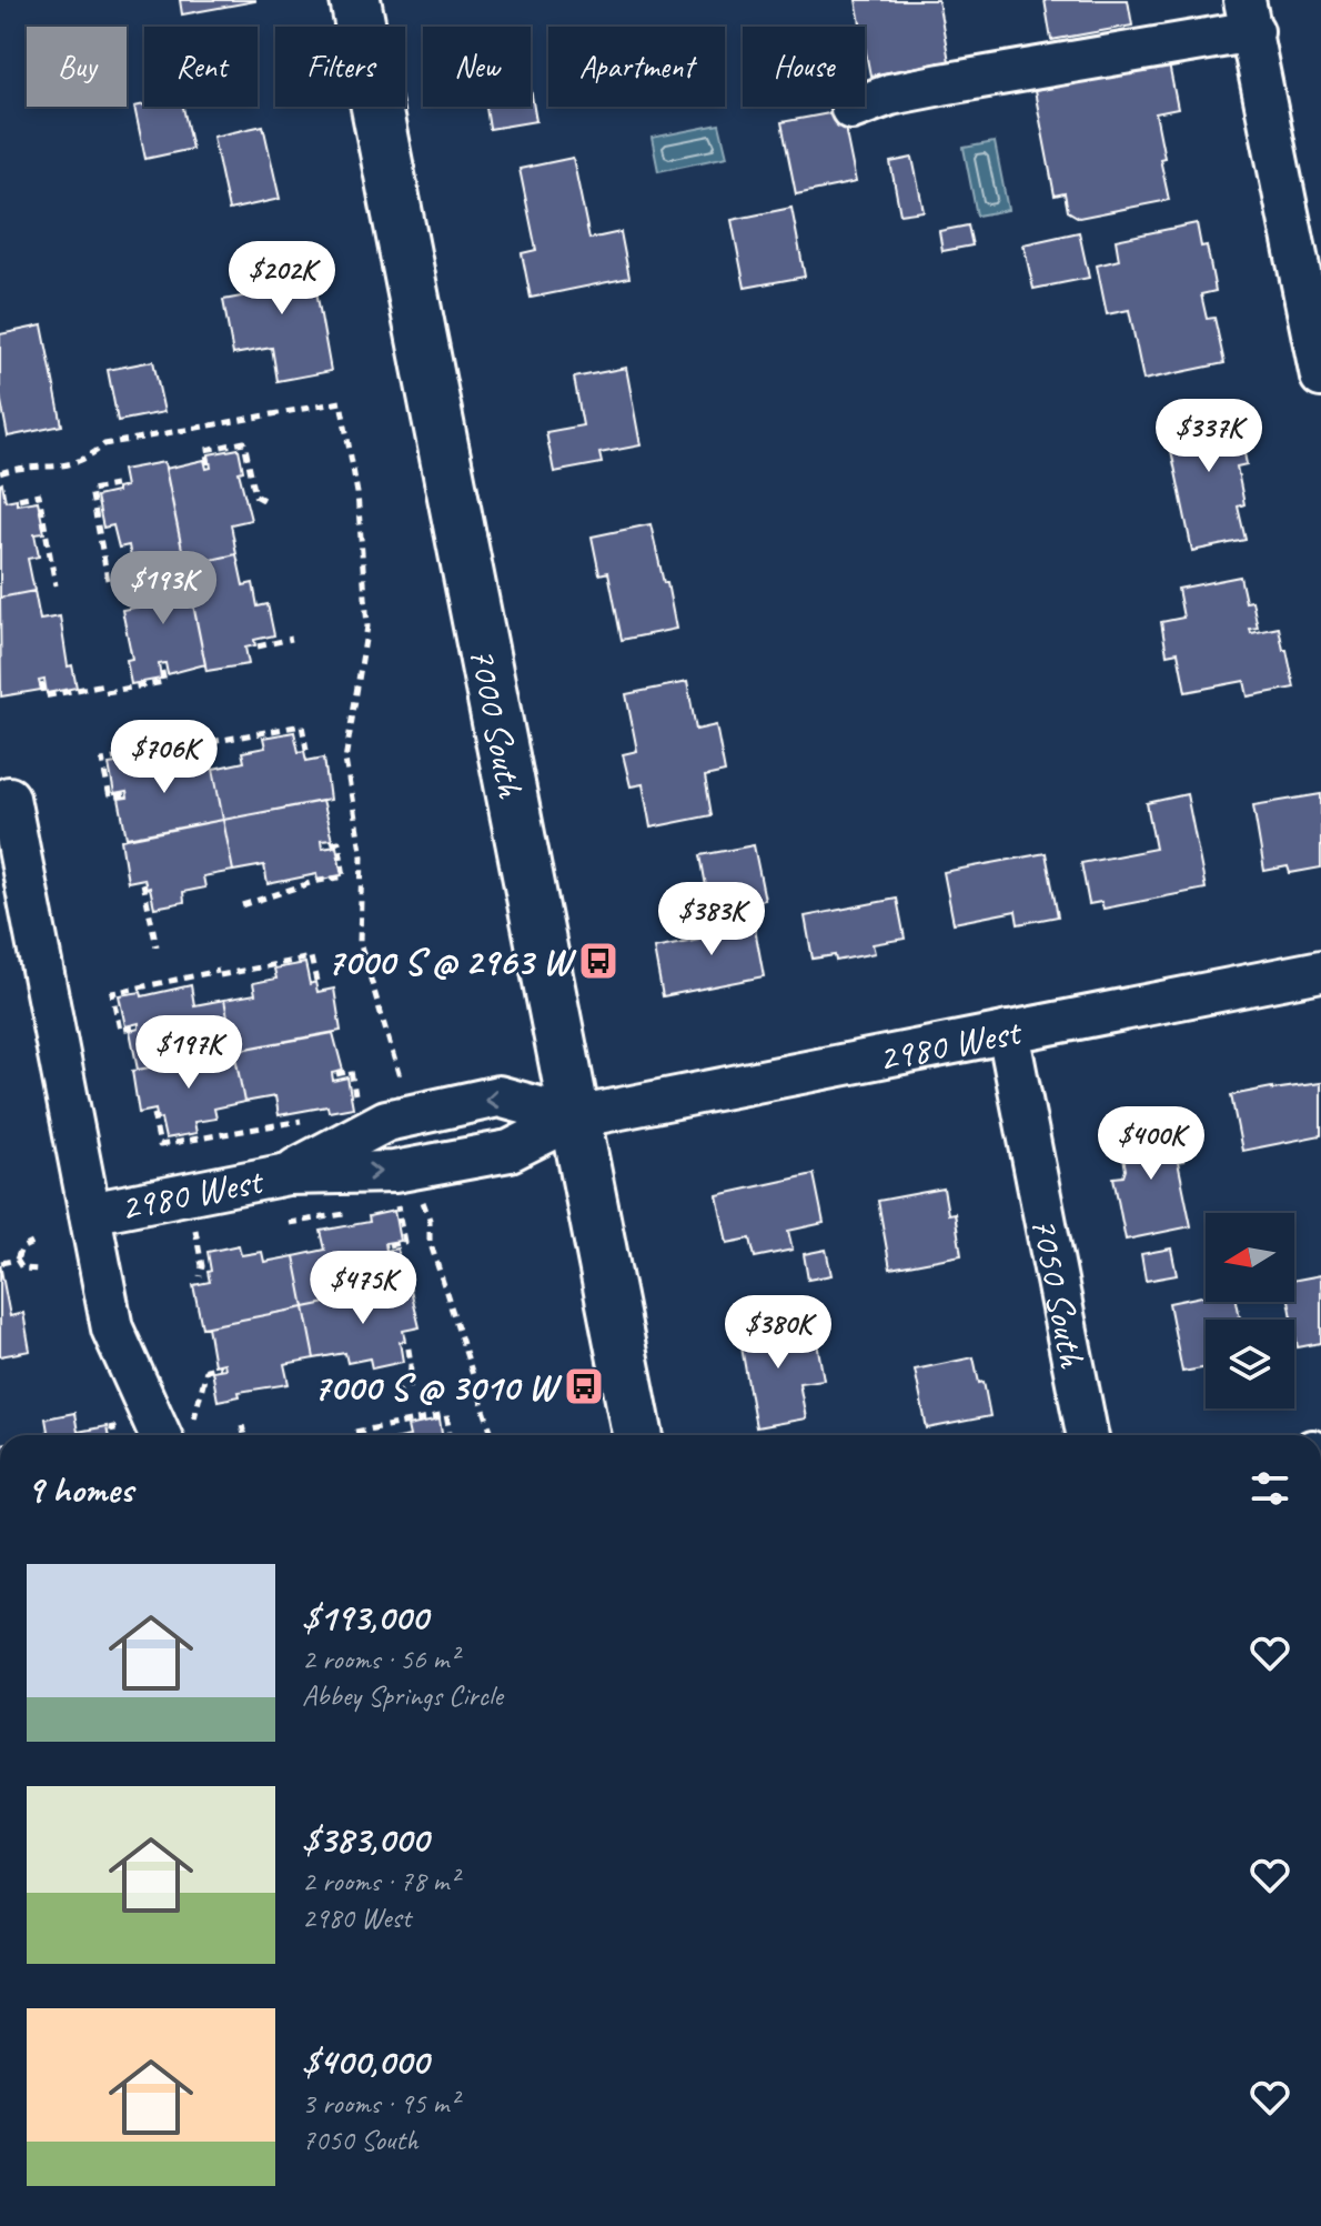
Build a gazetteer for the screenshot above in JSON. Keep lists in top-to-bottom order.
{
  "streets": {
    "main road": ["7000 South"],
    "street": ["2980 West", "7050 South"]
  },
  "crossings": [
    ["7000 South", "2980 West"],
    ["2980 West", "7050 South"]
  ],
  "places": {
    "bus stop": ["7000 S @ 2963 W", "7000 S @ 3010 W"]
  },
  "north": "left",
  "page": {
    "chip": [
      "Buy",
      "Rent",
      "Filters",
      "New",
      "Apartment",
      "House"
    ],
    "price": [
      "$202K",
      "$337K",
      "$193K",
      "$706K",
      "$383K",
      "$197K",
      "$400K",
      "$475K",
      "$380K"
    ],
    "heading": "9 homes",
    "list": [
      {
        "name": "$193,000",
        "note": "2 rooms · 56 m² · Abbey Springs Circle"
      },
      {
        "name": "$383,000",
        "note": "2 rooms · 78 m² · 2980 West"
      },
      {
        "name": "$400,000",
        "note": "3 rooms · 95 m² · 7050 South"
      }
    ]
  }
}
